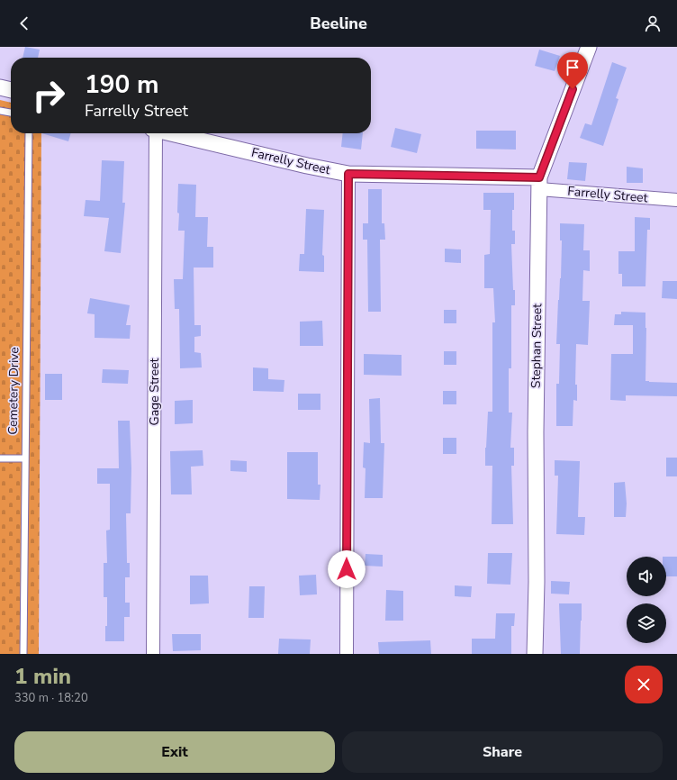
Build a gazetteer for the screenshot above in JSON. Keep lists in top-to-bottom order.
{
  "streets": {
    "street": ["Farrelly Street", "Stephan Street", "Gage Street"],
    "lane": ["Cemetery Drive"]
  },
  "crossings": [
    ["Farrelly Street", "Stephan Street"]
  ],
  "page": {
    "header": "Beeline",
    "turn": ["190 m", "Farrelly Street"],
    "heading": ["1 min", "330 m · 18:20"],
    "buttons": ["Exit", "Share"]
  }
}
